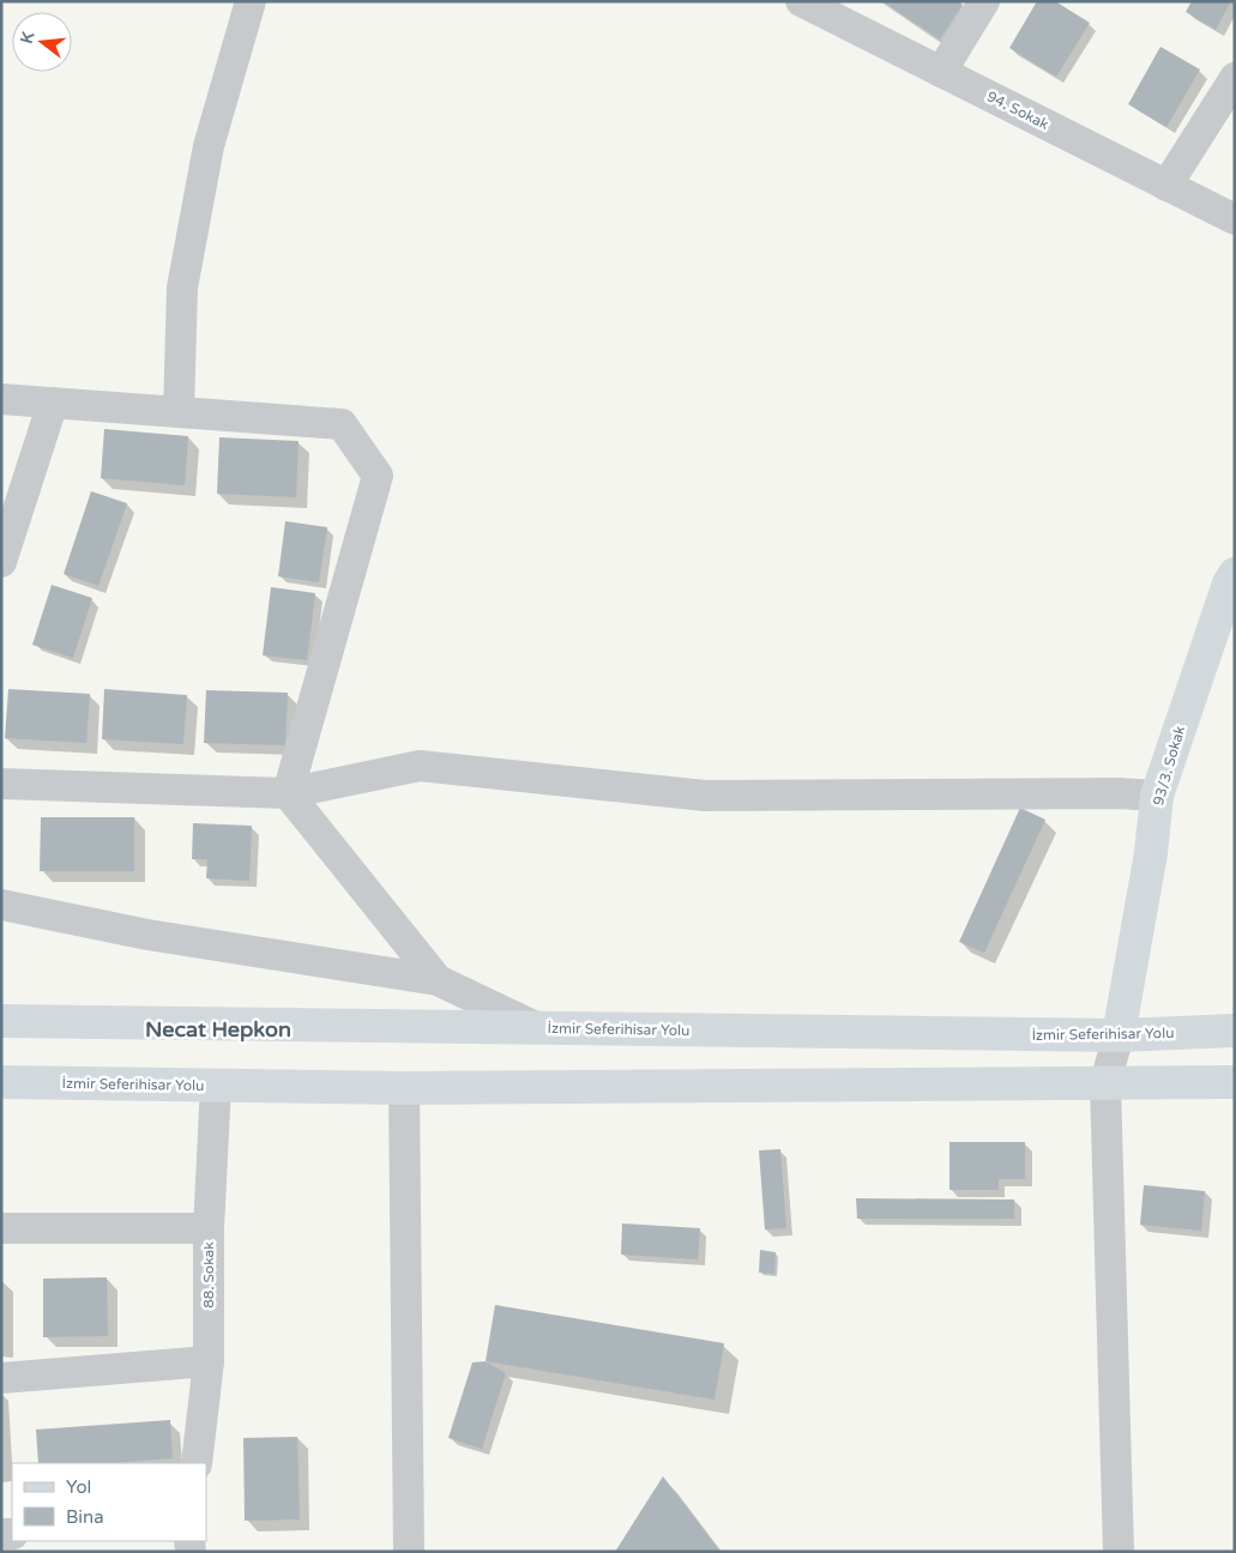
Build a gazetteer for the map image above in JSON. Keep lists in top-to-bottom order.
{
  "streets": {
    "main road": ["93/3. Sokak", "İzmir Seferihisar Yolu"],
    "street": ["94. Sokak", "88. Sokak"]
  },
  "crossings": [
    ["93/3. Sokak", "İzmir Seferihisar Yolu"],
    ["İzmir Seferihisar Yolu", "88. Sokak"]
  ],
  "districts": ["Necat Hepkon"],
  "legend": ["Yol", "Bina"],
  "north": "left"
}
